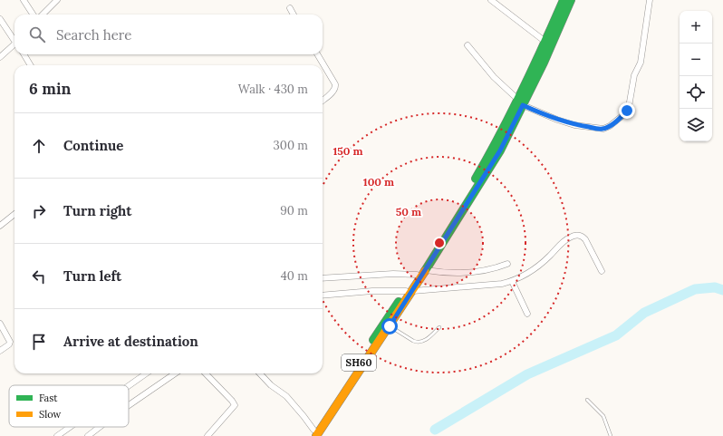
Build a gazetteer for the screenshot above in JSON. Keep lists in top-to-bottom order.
{
  "streets": {
    "main road": ["SH60"]
  },
  "legend": ["Fast", "Slow"],
  "page": {
    "map_buttons": ["+", "−"],
    "search": "Search here",
    "heading": ["6 min", "Walk · 430 m"],
    "list": [
      ["Continue", "300 m"],
      ["Turn right", "90 m"],
      ["Turn left", "40 m"],
      "Arrive at destination"
    ]
  },
  "rings": ["150 m", "100 m", "50 m"]
}
